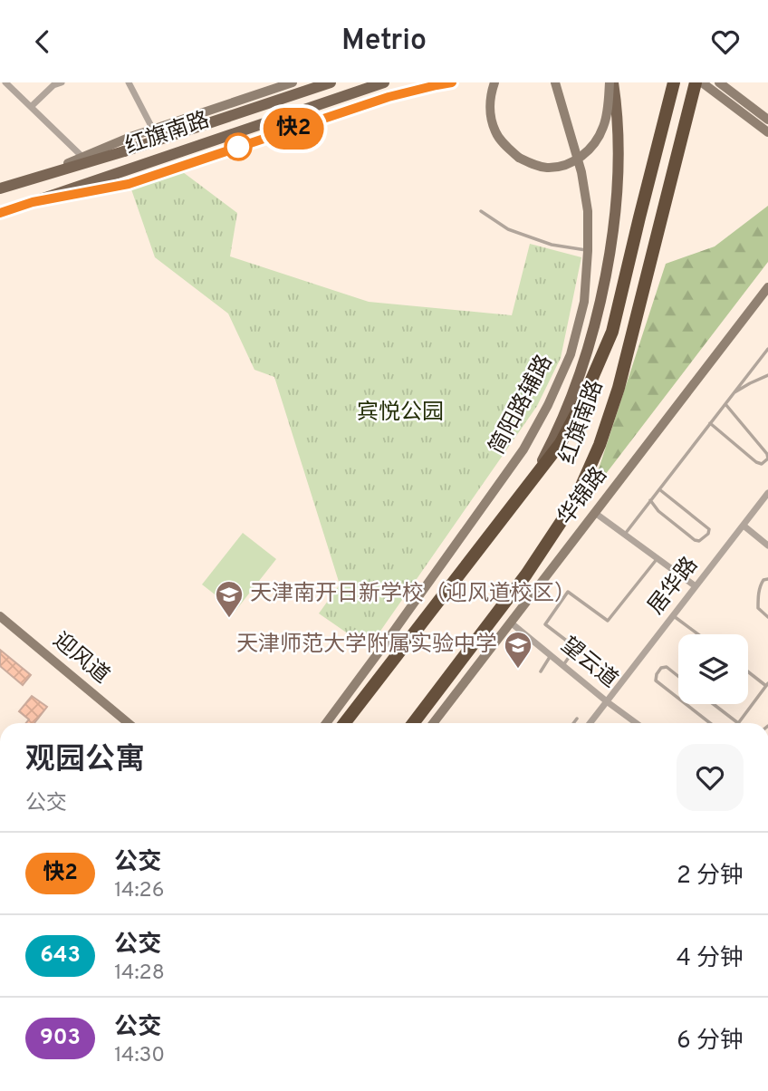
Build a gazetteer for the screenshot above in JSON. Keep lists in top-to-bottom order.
{
  "streets": {
    "highway": ["红旗南路"],
    "street": [
      "简阳路辅路",
      "华锦路",
      "居华路",
      "迎风道",
      "望云道"
    ]
  },
  "crossings": [
    ["华锦路", "望云道"],
    ["居华路", "望云道"]
  ],
  "parks": ["宾悦公园"],
  "places": {
    "school or university": ["天津南开日新学校（迎风道校区）", "天津师范大学附属实验中学"]
  },
  "lines": ["bus line 快2"],
  "page": {
    "header": "Metrio",
    "on_map": "快2",
    "heading": ["观园公寓", "公交"],
    "list": [
      {
        "mark": "快2",
        "name": "公交",
        "note": "14:26",
        "value": "2 分钟"
      },
      {
        "mark": "643",
        "name": "公交",
        "note": "14:28",
        "value": "4 分钟"
      },
      {
        "mark": "903",
        "name": "公交",
        "note": "14:30",
        "value": "6 分钟"
      }
    ]
  }
}
